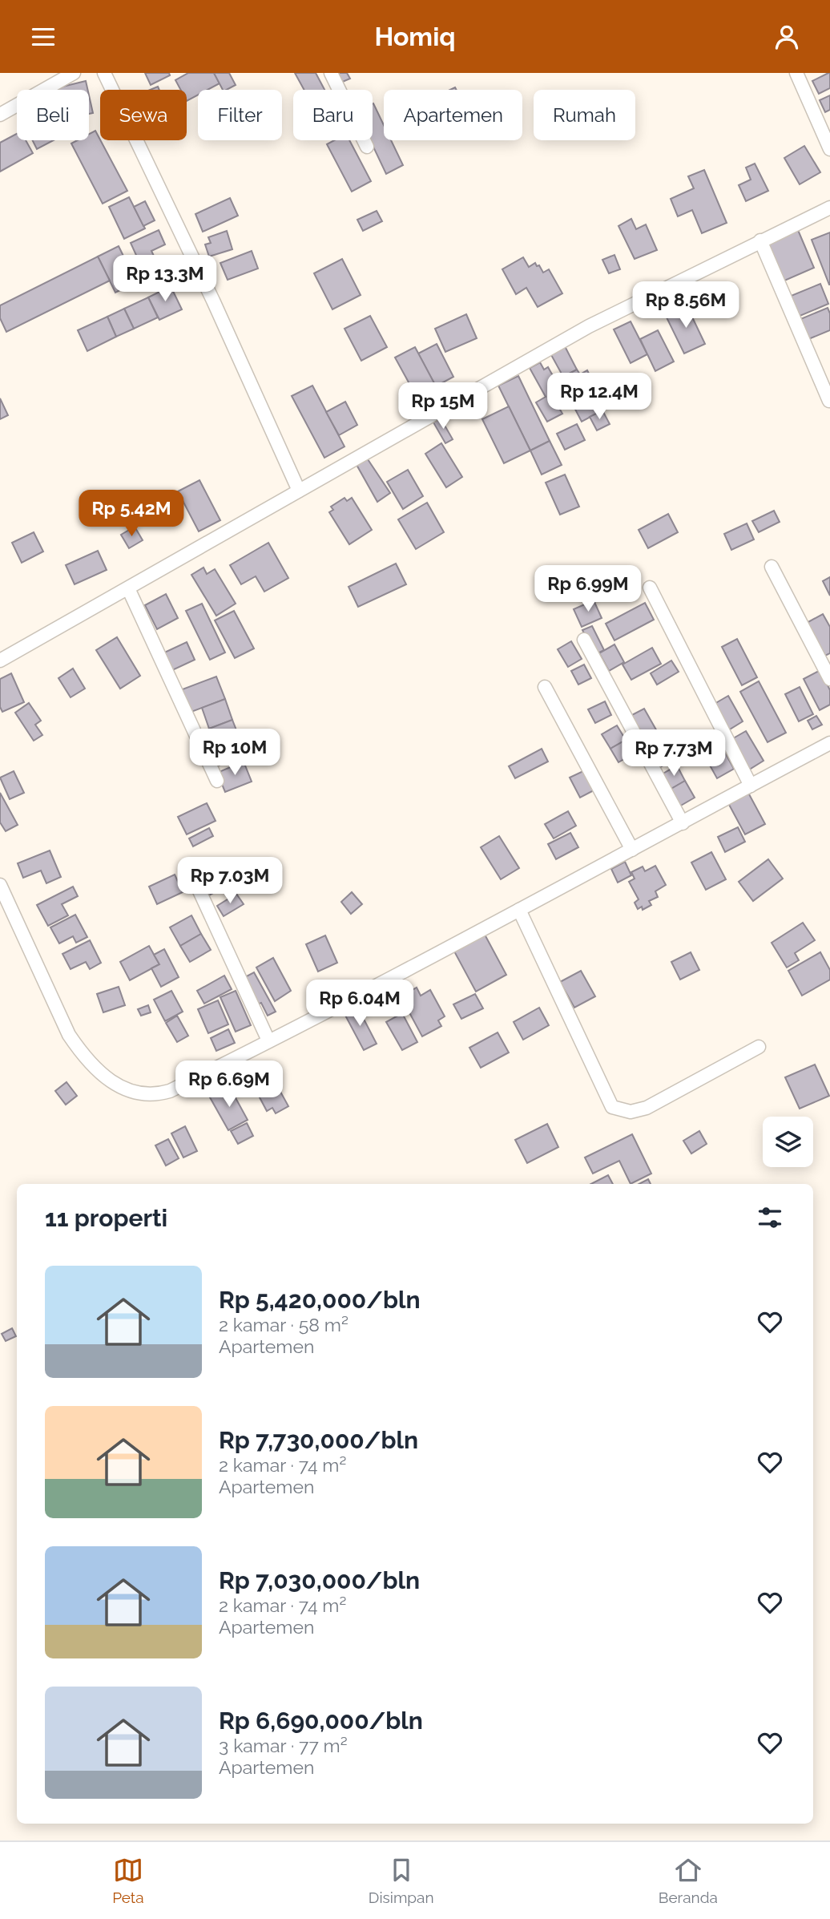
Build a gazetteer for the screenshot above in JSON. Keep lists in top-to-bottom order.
{
  "page": {
    "header": "Homiq",
    "chip": [
      "Beli",
      "Sewa",
      "Filter",
      "Baru",
      "Apartemen",
      "Rumah"
    ],
    "price": [
      "Rp 13.3M",
      "Rp 8.56M",
      "Rp 12.4M",
      "Rp 15M",
      "Rp 5.42M",
      "Rp 6.99M",
      "Rp 10M",
      "Rp 7.73M",
      "Rp 7.03M",
      "Rp 6.04M",
      "Rp 6.69M"
    ],
    "heading": "11 properti",
    "list": [
      {
        "name": "Rp 5,420,000/bln",
        "note": "2 kamar · 58 m² · Apartemen"
      },
      {
        "name": "Rp 7,730,000/bln",
        "note": "2 kamar · 74 m² · Apartemen"
      },
      {
        "name": "Rp 7,030,000/bln",
        "note": "2 kamar · 74 m² · Apartemen"
      },
      {
        "name": "Rp 6,690,000/bln",
        "note": "3 kamar · 77 m² · Apartemen"
      }
    ],
    "tabs": ["Peta", "Disimpan", "Beranda"]
  }
}
